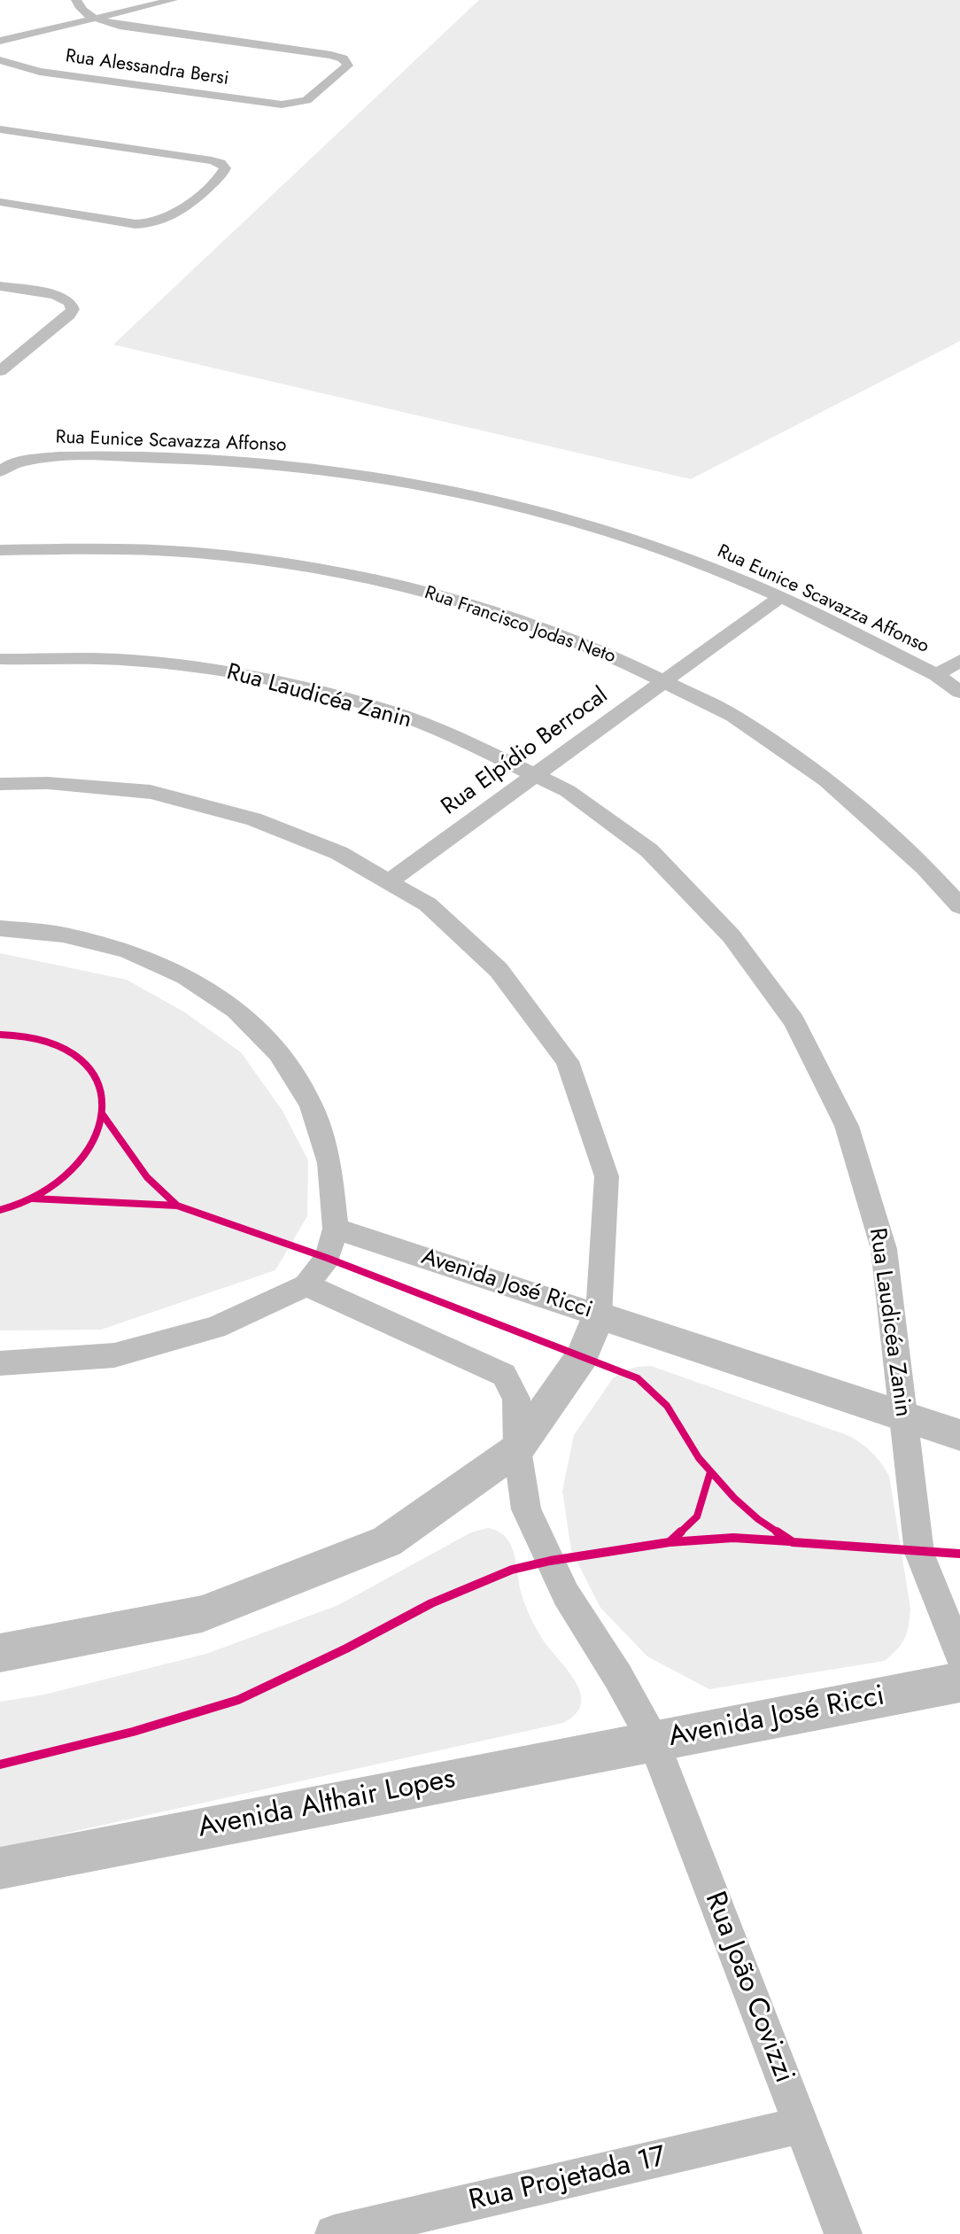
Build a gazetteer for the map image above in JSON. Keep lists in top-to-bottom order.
{
  "streets": {
    "street": [
      "Rua Alessandra Bersi",
      "Rua Eunice Scavazza Affonso",
      "Rua Francisco Jodas Neto",
      "Rua Laudicéa Zanin",
      "Rua Elpídio Berrocal",
      "Avenida José Ricci",
      "Avenida Althair Lopes",
      "Rua João Covizzi",
      "Rua Projetada 17"
    ]
  },
  "crossings": [
    ["Rua Eunice Scavazza Affonso", "Rua Elpídio Berrocal"],
    ["Rua Francisco Jodas Neto", "Rua Elpídio Berrocal"],
    ["Rua Laudicéa Zanin", "Rua Elpídio Berrocal"],
    ["Rua Laudicéa Zanin", "Avenida José Ricci"],
    ["Avenida José Ricci", "Avenida Althair Lopes"],
    ["Avenida José Ricci", "Rua João Covizzi"],
    ["Avenida Althair Lopes", "Rua João Covizzi"],
    ["Rua João Covizzi", "Rua Projetada 17"]
  ]
}
